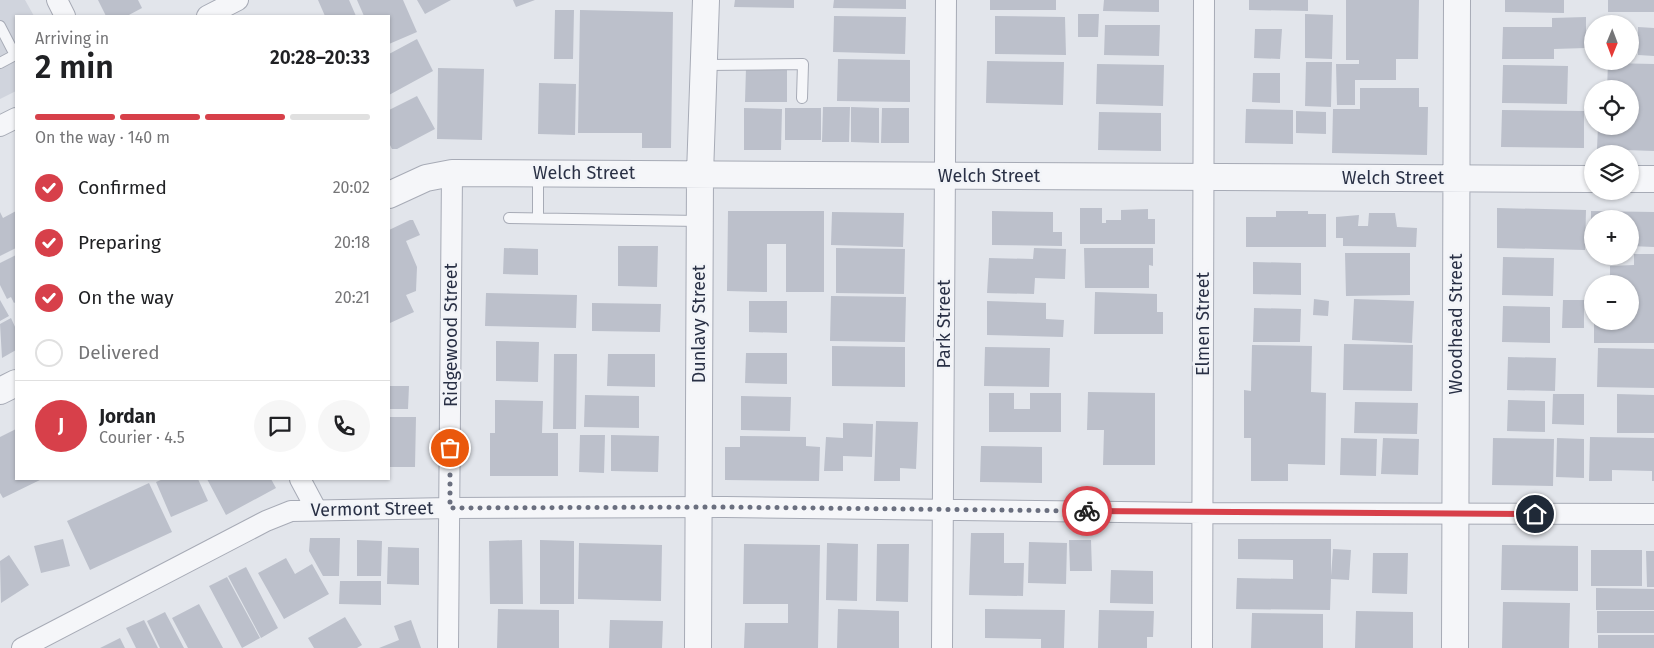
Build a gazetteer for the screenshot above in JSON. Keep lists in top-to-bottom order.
{
  "streets": {
    "street": [
      "Welch Street",
      "Dunlavy Street",
      "Park Street",
      "Elmen Street",
      "Woodhead Street",
      "Ridgewood Street",
      "Vermont Street"
    ]
  },
  "crossings": [
    ["Welch Street", "Dunlavy Street"],
    ["Welch Street", "Park Street"],
    ["Welch Street", "Elmen Street"],
    ["Welch Street", "Woodhead Street"],
    ["Welch Street", "Ridgewood Street"],
    ["Dunlavy Street", "Vermont Street"],
    ["Park Street", "Vermont Street"],
    ["Elmen Street", "Vermont Street"],
    ["Woodhead Street", "Vermont Street"],
    ["Ridgewood Street", "Vermont Street"]
  ],
  "north": "bottom",
  "page": {
    "map_buttons": ["+", "−"],
    "heading": ["2 min", "Arriving in", "20:28–20:33"],
    "panel": ["Jordan", "Courier · 4.5"],
    "bar": "On the way · 140 m",
    "list": [
      ["Confirmed", "20:02"],
      ["Preparing", "20:18"],
      ["On the way", "20:21"],
      "Delivered"
    ],
    "round": "J"
  }
}
